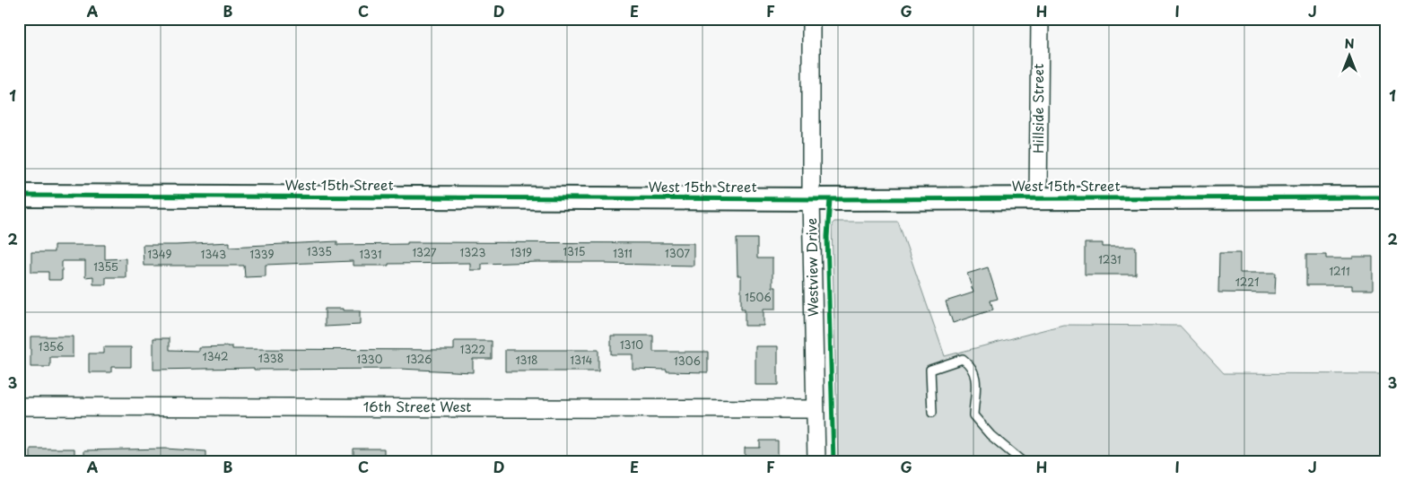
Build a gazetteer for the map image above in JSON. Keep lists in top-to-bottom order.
{
  "streets": {
    "street": [
      "Hillside Street",
      "West 15th Street",
      "Westview Drive",
      "16th Street West"
    ]
  },
  "crossings": [
    ["Hillside Street", "West 15th Street"],
    ["West 15th Street", "Westview Drive"],
    ["Westview Drive", "16th Street West"]
  ],
  "house_numbers": [
    "1335",
    "1315",
    "1327",
    "1323",
    "1319",
    "1311",
    "1307",
    "1349",
    "1343",
    "1339",
    "1331",
    "1231",
    "1355",
    "1211",
    "1221",
    "1506",
    "1310",
    "1356",
    "1322",
    "1342",
    "1338",
    "1330",
    "1326",
    "1318",
    "1314",
    "1306"
  ],
  "north": "top",
  "grid": {
    "columns": [
      "A",
      "B",
      "C",
      "D",
      "E",
      "F",
      "G",
      "H",
      "I",
      "J"
    ],
    "rows": ["1", "2", "3"]
  }
}
